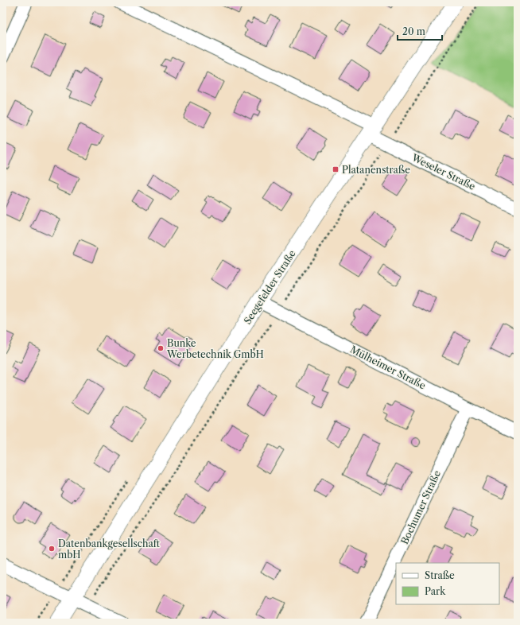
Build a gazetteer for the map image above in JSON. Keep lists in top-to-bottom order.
{
  "streets": {
    "street": [
      "Weseler Straße",
      "Seegefelder Straße",
      "Mülheimer Straße",
      "Bochumer Straße"
    ]
  },
  "crossings": [
    ["Weseler Straße", "Seegefelder Straße"],
    ["Seegefelder Straße", "Mülheimer Straße"],
    ["Mülheimer Straße", "Bochumer Straße"]
  ],
  "places": {
    "transit": ["Platanenstraße"],
    "other": ["Bunke Werbetechnik GmbH", "Datenbankgesellschaft mbH"]
  },
  "legend": ["Straße", "Park"],
  "scale_bar": "20 m"
}
